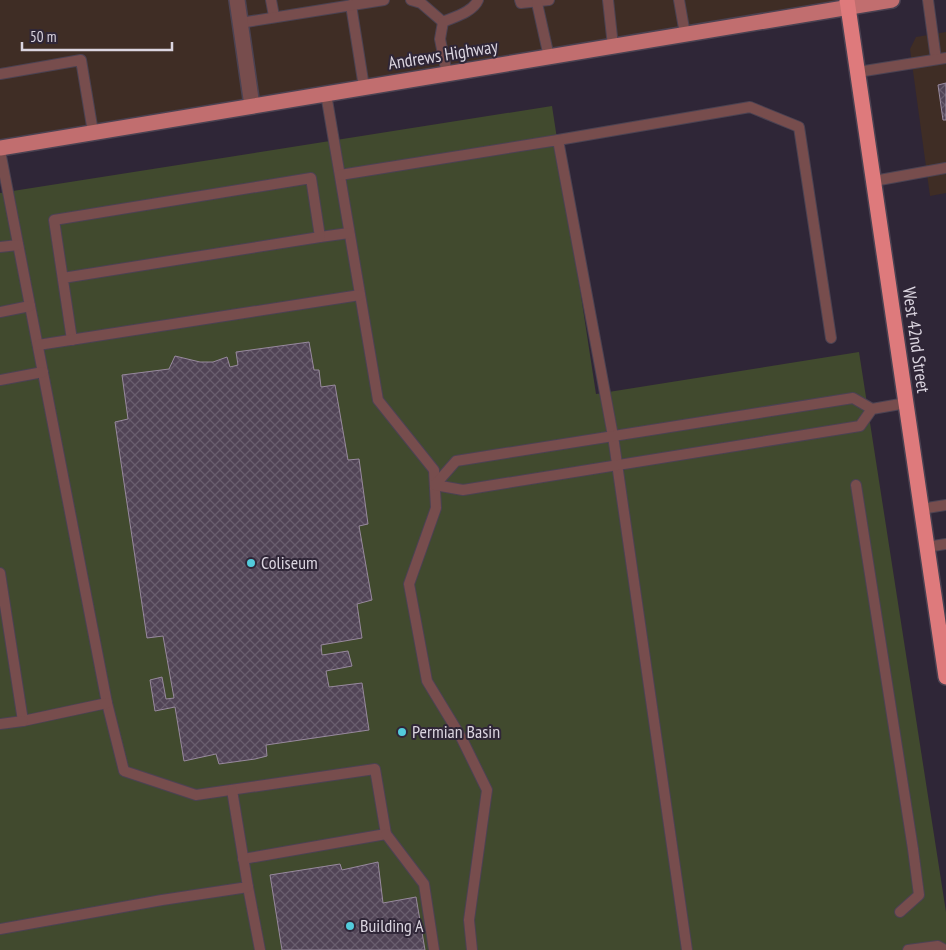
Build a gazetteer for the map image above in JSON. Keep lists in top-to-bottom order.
{
  "streets": {
    "highway": ["West 42nd Street"],
    "main road": ["Andrews Highway"]
  },
  "crossings": [
    ["Andrews Highway", "West 42nd Street"]
  ],
  "places": ["Coliseum", "Permian Basin", "Building A"],
  "scale_bar": "50 m"
}
